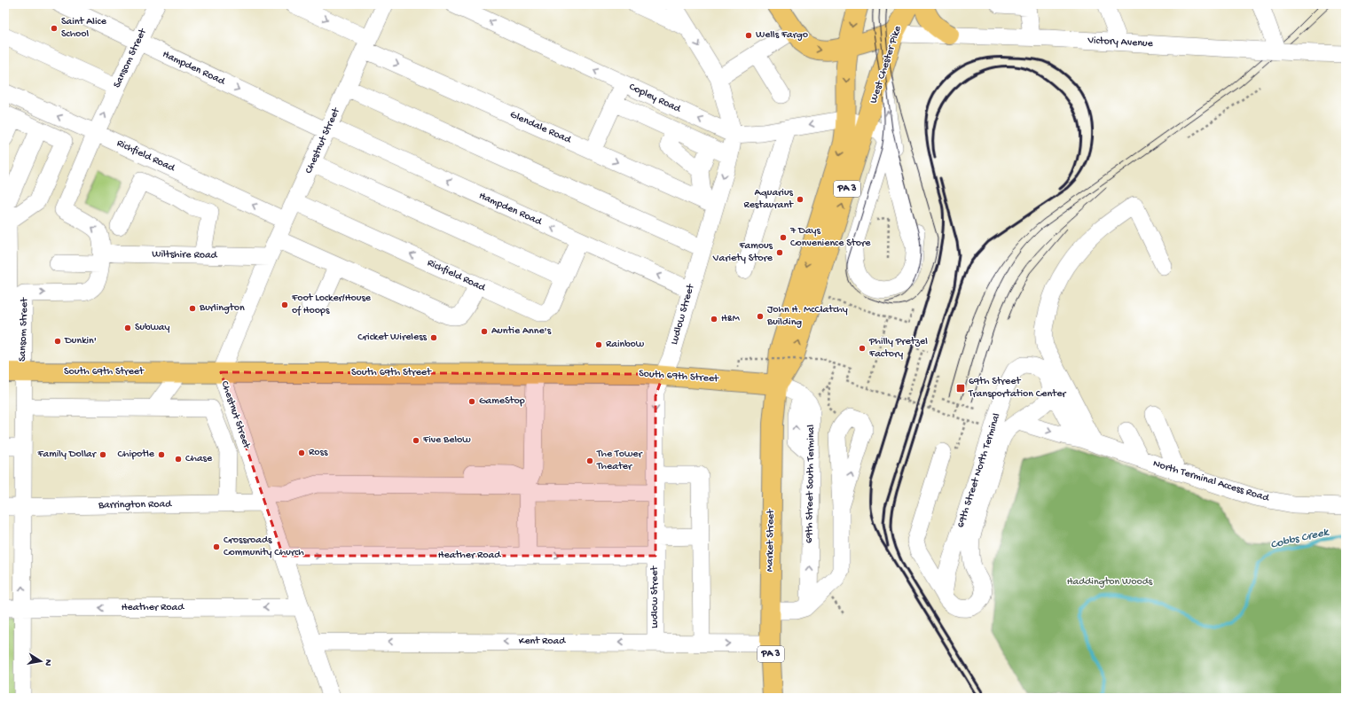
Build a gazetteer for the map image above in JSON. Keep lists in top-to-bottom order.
{
  "streets": {
    "main road": [
      "West Chester Pike",
      "PA 3",
      "South 69th Street",
      "Market Street"
    ],
    "street": [
      "Victory Avenue",
      "Sansom Street",
      "Hampden Road",
      "Copley Road",
      "Glendale Road",
      "Chestnut Street",
      "Richfield Road",
      "Wiltshire Road",
      "Ludlow Street",
      "69th Street North Terminal",
      "North Terminal Access Road",
      "69th Street South Terminal",
      "Barrington Road",
      "Heather Road",
      "Kent Road"
    ]
  },
  "crossings": [
    ["Victory Avenue", "West Chester Pike"],
    ["Sansom Street", "Hampden Road"],
    ["Sansom Street", "Richfield Road"],
    ["Sansom Street", "Wiltshire Road"],
    ["Sansom Street", "South 69th Street"],
    ["Sansom Street", "Barrington Road"],
    ["Sansom Street", "Heather Road"],
    ["West Chester Pike", "Copley Road"],
    ["West Chester Pike", "Market Street"],
    ["Hampden Road", "Chestnut Street"],
    ["Hampden Road", "Richfield Road"],
    ["Hampden Road", "Ludlow Street"],
    ["Copley Road", "PA 3"],
    ["Copley Road", "Ludlow Street"],
    ["Copley Road", "Market Street"],
    ["Glendale Road", "Chestnut Street"],
    ["Glendale Road", "Ludlow Street"],
    ["Chestnut Street", "Richfield Road"],
    ["Chestnut Street", "Wiltshire Road"],
    ["Chestnut Street", "South 69th Street"],
    ["Chestnut Street", "Barrington Road"],
    ["Chestnut Street", "Heather Road"],
    ["Chestnut Street", "Kent Road"],
    ["PA 3", "Market Street"],
    ["Ludlow Street", "South 69th Street"],
    ["Ludlow Street", "Barrington Road"],
    ["Ludlow Street", "Heather Road"],
    ["Ludlow Street", "Kent Road"],
    ["South 69th Street", "69th Street South Terminal"],
    ["South 69th Street", "Market Street"],
    ["69th Street North Terminal", "North Terminal Access Road"],
    ["69th Street South Terminal", "Market Street"],
    ["Market Street", "Kent Road"]
  ],
  "water": ["Cobbs Creek"],
  "parks": ["Haddington Woods"],
  "places": {
    "other": [
      "Saint Alice School",
      "Wells Fargo",
      "Aquarius Restaurant",
      "7 Days Convenience Store",
      "Famous Variety Store",
      "Foot Locker/House of Hoops",
      "Burlington",
      "John H. McClatchy Building",
      "H&M",
      "Subway",
      "Auntie Anne's",
      "Cricket Wireless",
      "Dunkin'",
      "Rainbow",
      "Philly Pretzel Factory",
      "GameStop",
      "Five Below",
      "Ross",
      "Family Dollar",
      "Chipotle",
      "Chase",
      "The Tower Theater",
      "Crossroads Community Church"
    ],
    "transit": ["69th Street Transportation Center"]
  },
  "north": "right"
}
